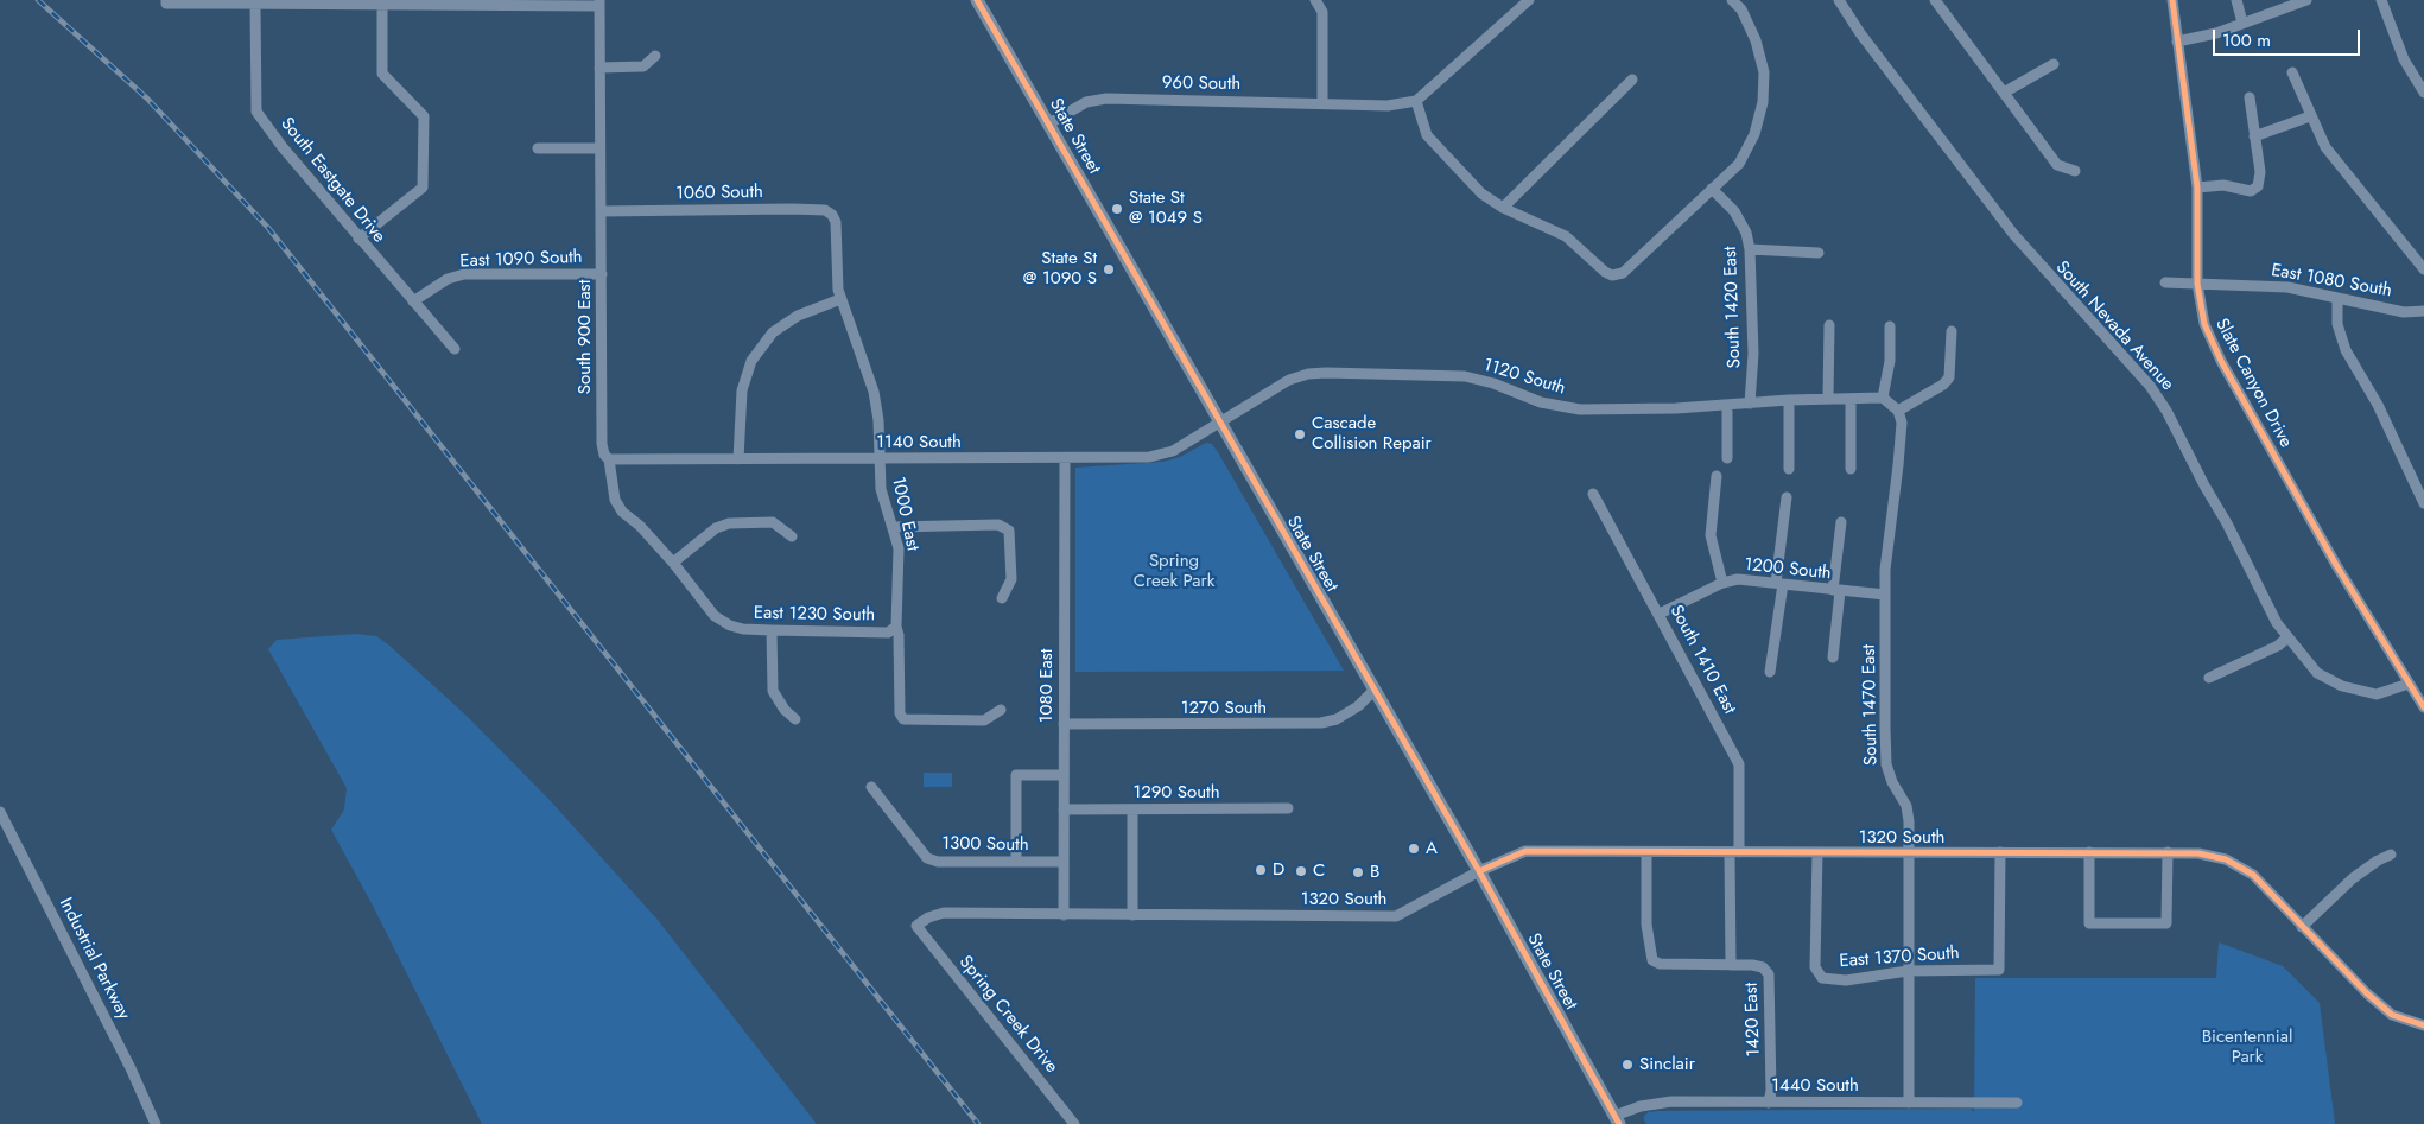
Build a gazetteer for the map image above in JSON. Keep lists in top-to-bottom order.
{
  "streets": {
    "main road": ["State Street"],
    "street": [
      "960 South",
      "South Eastgate Drive",
      "1060 South",
      "East 1090 South",
      "East 1080 South",
      "South 1420 East",
      "South Nevada Avenue",
      "South 900 East",
      "1120 South",
      "Slate Canyon Drive",
      "1140 South",
      "1000 East",
      "1200 South",
      "East 1230 South",
      "South 1410 East",
      "1080 East",
      "South 1470 East",
      "1270 South",
      "1290 South",
      "1320 South",
      "1300 South",
      "East 1370 South",
      "Industrial Parkway",
      "Spring Creek Drive",
      "1420 East",
      "1440 South"
    ]
  },
  "crossings": [
    ["960 South", "State Street"],
    ["State Street", "1120 South"],
    ["State Street", "1140 South"],
    ["State Street", "1270 South"],
    ["State Street", "1320 South"],
    ["State Street", "1440 South"],
    ["South Eastgate Drive", "East 1090 South"],
    ["1060 South", "South 900 East"],
    ["1060 South", "1000 East"],
    ["East 1090 South", "South 900 East"],
    ["East 1080 South", "Slate Canyon Drive"],
    ["South 1420 East", "1120 South"],
    ["South Nevada Avenue", "Slate Canyon Drive"],
    ["South 900 East", "1140 South"],
    ["South 900 East", "East 1230 South"],
    ["1120 South", "1140 South"],
    ["1140 South", "1000 East"],
    ["1140 South", "1080 East"],
    ["1000 East", "East 1230 South"],
    ["1200 South", "South 1410 East"],
    ["1200 South", "South 1470 East"],
    ["South 1410 East", "1320 South"],
    ["South 1410 East", "1420 East"],
    ["1080 East", "1270 South"],
    ["1080 East", "1290 South"],
    ["1080 East", "1320 South"],
    ["1080 East", "1300 South"],
    ["South 1470 East", "1320 South"],
    ["South 1470 East", "East 1370 South"],
    ["South 1470 East", "1440 South"],
    ["1320 South", "East 1370 South"],
    ["1320 South", "Spring Creek Drive"],
    ["1420 East", "1440 South"]
  ],
  "parks": ["Spring Creek Park", "Bicentennial Park"],
  "places": [
    "State St @ 1049 S",
    "State St @ 1090 S",
    "Cascade Collision Repair",
    "A",
    "D",
    "C",
    "B",
    "Sinclair"
  ],
  "scale_bar": "100 m"
}
